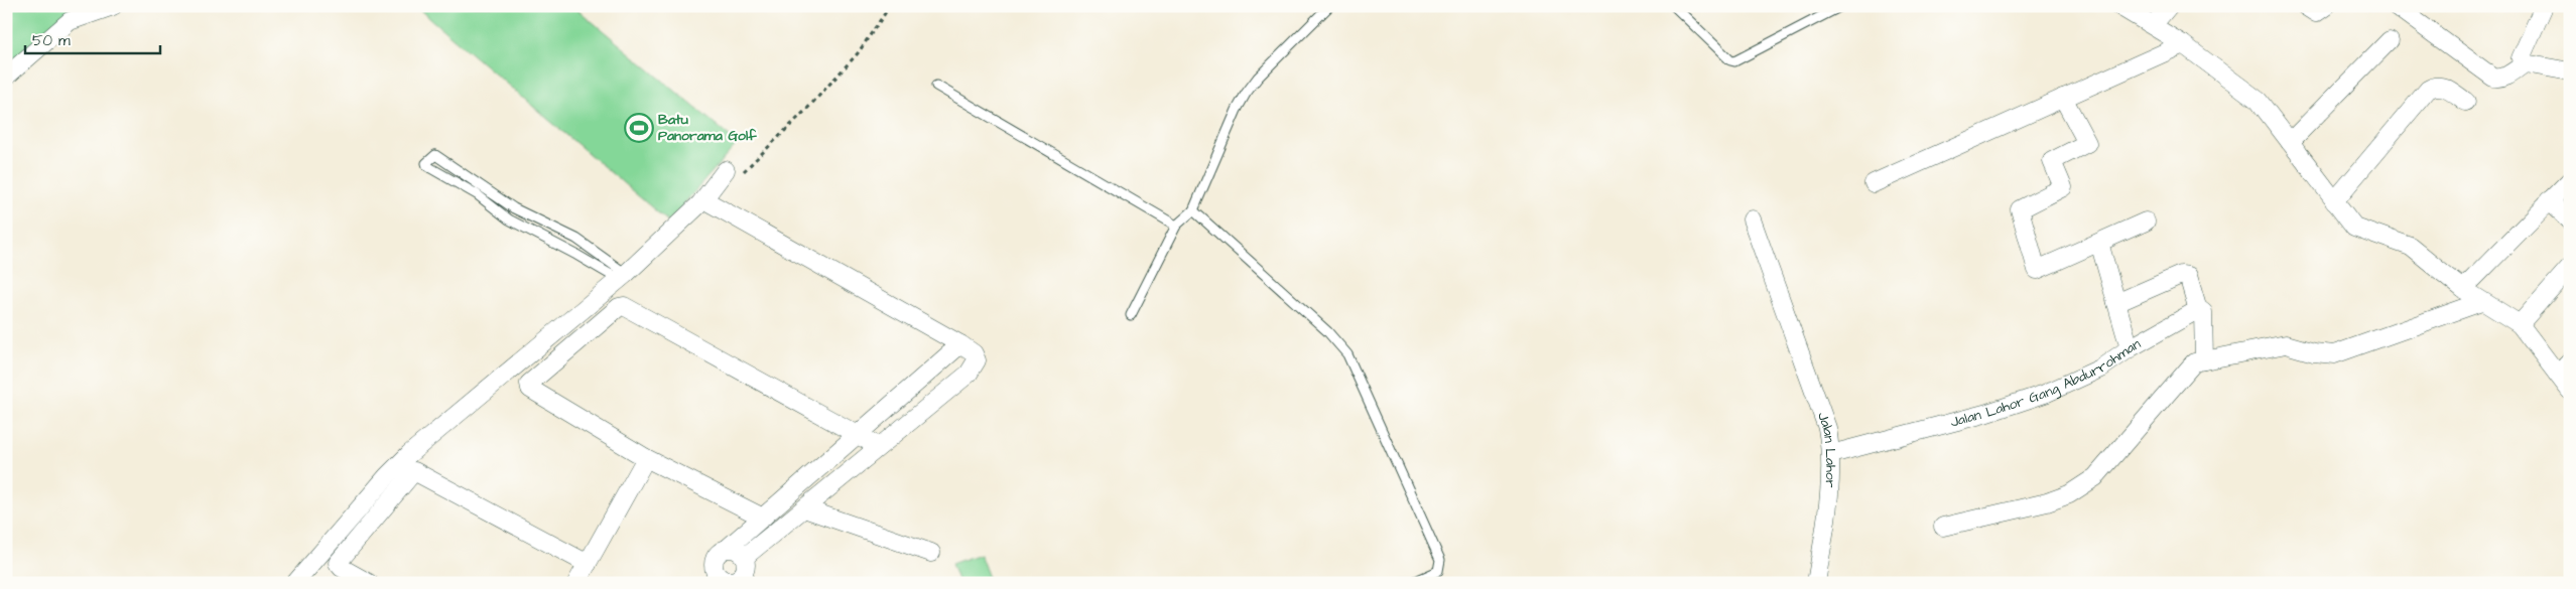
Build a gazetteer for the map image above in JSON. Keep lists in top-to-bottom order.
{
  "streets": {
    "street": ["Jalan Lahor Gang Abdurrohman", "Jalan Lahor"]
  },
  "crossings": [
    ["Jalan Lahor Gang Abdurrohman", "Jalan Lahor"]
  ],
  "places": {
    "sports": ["Batu Panorama Golf"]
  },
  "scale_bar": "50 m"
}
